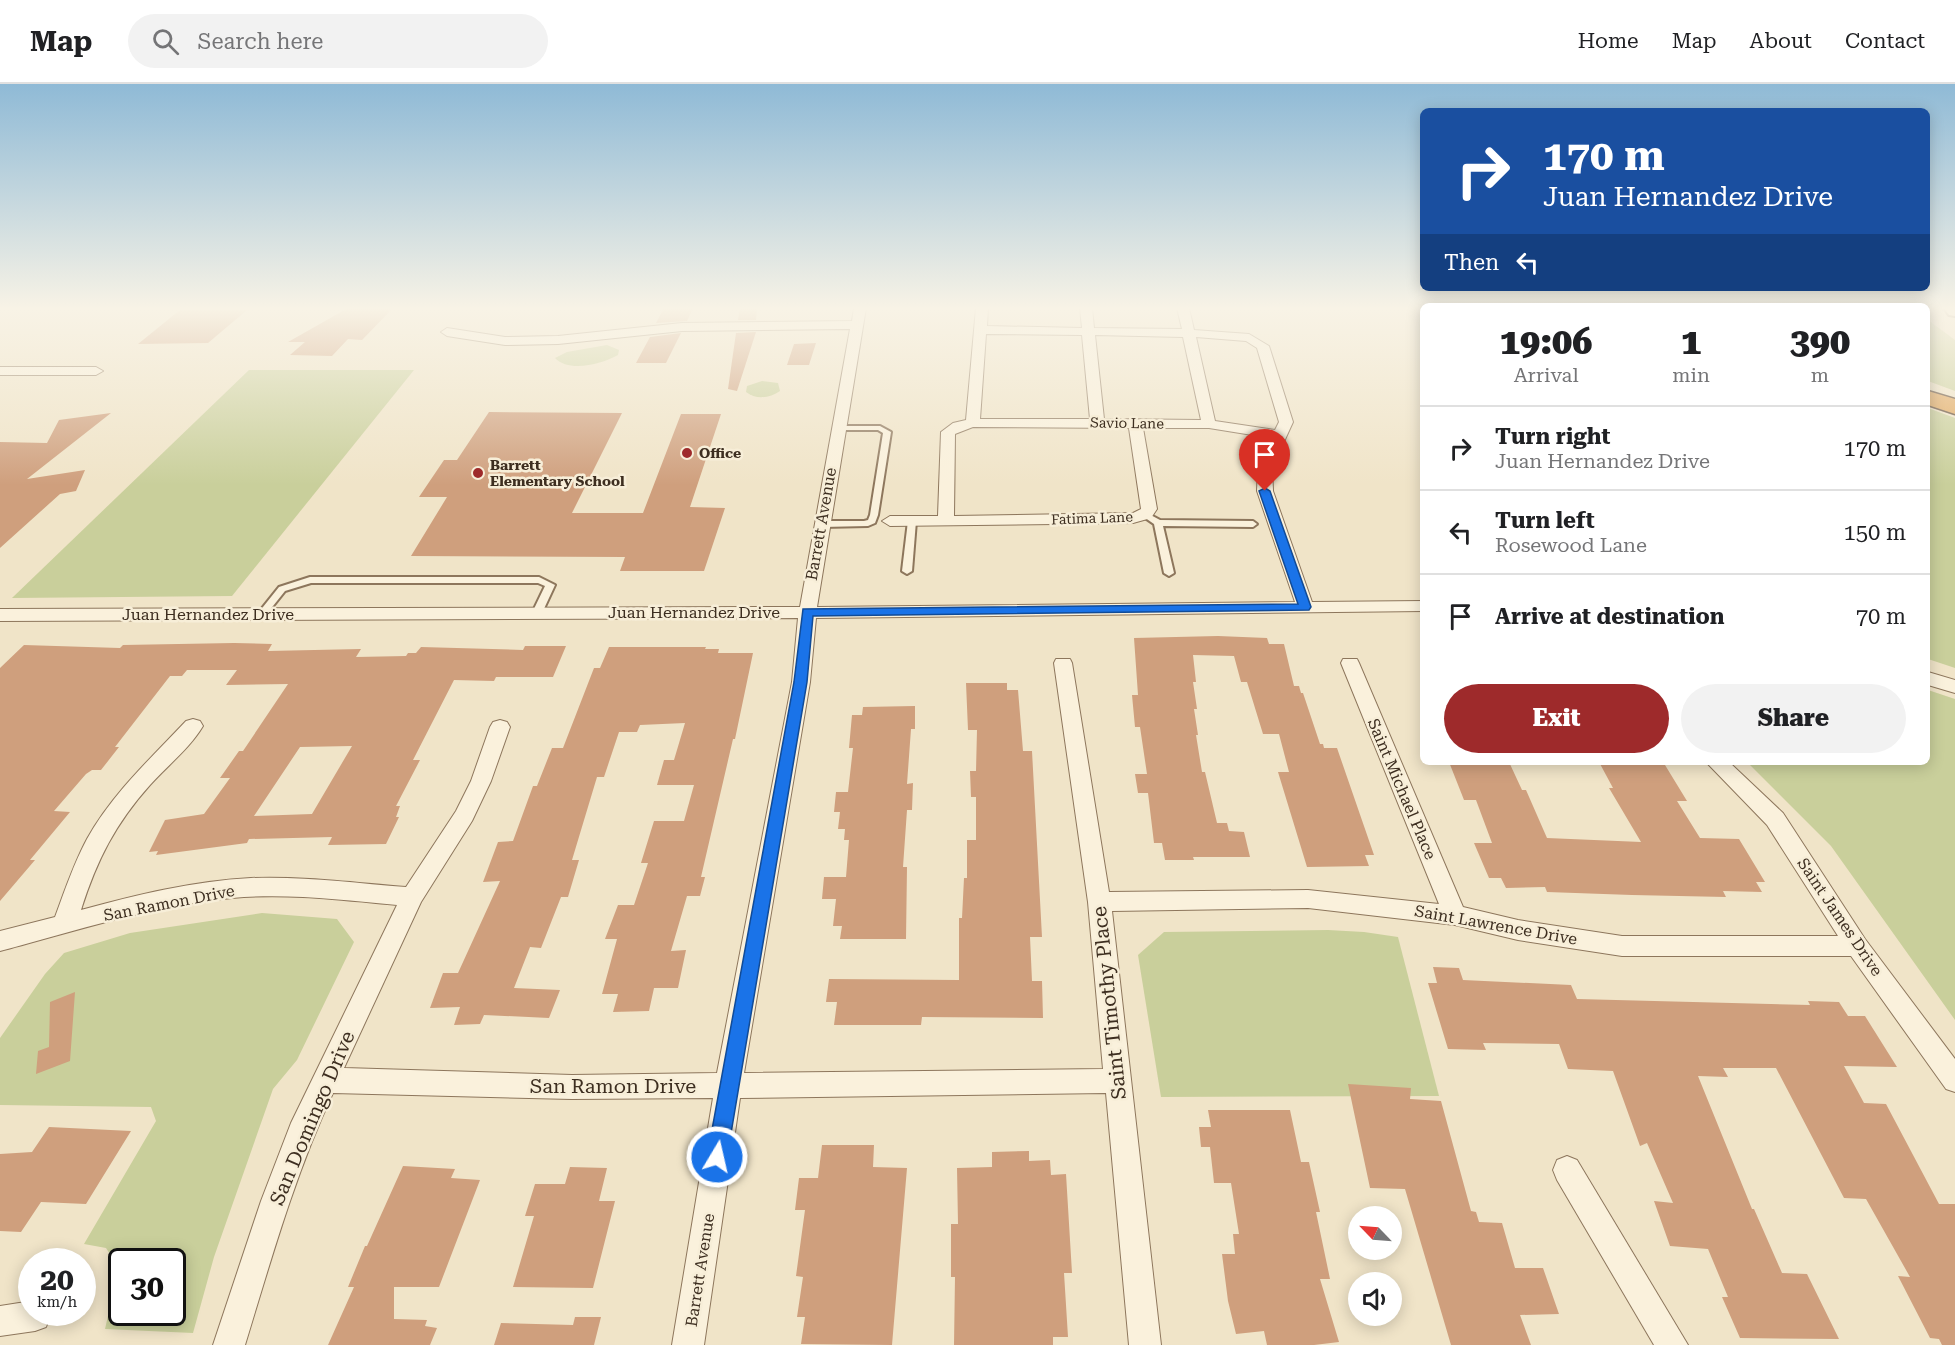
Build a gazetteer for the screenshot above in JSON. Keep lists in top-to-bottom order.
{
  "streets": {
    "street": [
      "Savio Lane",
      "Fatima Lane",
      "Barrett Avenue",
      "Juan Hernandez Drive",
      "Saint Michael Place",
      "San Ramon Drive",
      "Saint James Drive",
      "Saint Lawrence Drive",
      "Saint Timothy Place",
      "San Domingo Drive"
    ]
  },
  "crossings": [
    ["Savio Lane", "Fatima Lane"],
    ["Barrett Avenue", "Juan Hernandez Drive"],
    ["Barrett Avenue", "San Ramon Drive"],
    ["Saint Michael Place", "Saint Lawrence Drive"],
    ["San Ramon Drive", "Saint Timothy Place"],
    ["San Ramon Drive", "San Domingo Drive"],
    ["Saint James Drive", "Saint Lawrence Drive"],
    ["Saint Lawrence Drive", "Saint Timothy Place"]
  ],
  "places": ["Office", "Barrett Elementary School"],
  "north": "top left",
  "page": {
    "header": "Map",
    "search": "Search here",
    "nav": [
      "Home",
      "Map",
      "About",
      "Contact"
    ],
    "turn": ["170 m", "Juan Hernandez Drive"],
    "then": "Then",
    "eta": [
      "19:06",
      "Arrival",
      "1",
      "min",
      "390",
      "m"
    ],
    "list": [
      {
        "name": "Turn right",
        "note": "Juan Hernandez Drive",
        "value": "170 m"
      },
      {
        "name": "Turn left",
        "note": "Rosewood Lane",
        "value": "150 m"
      },
      {
        "name": "Arrive at destination",
        "value": "70 m"
      }
    ],
    "buttons": ["Exit", "Share"],
    "speed": "20 km/h",
    "limit": "30"
  }
}
